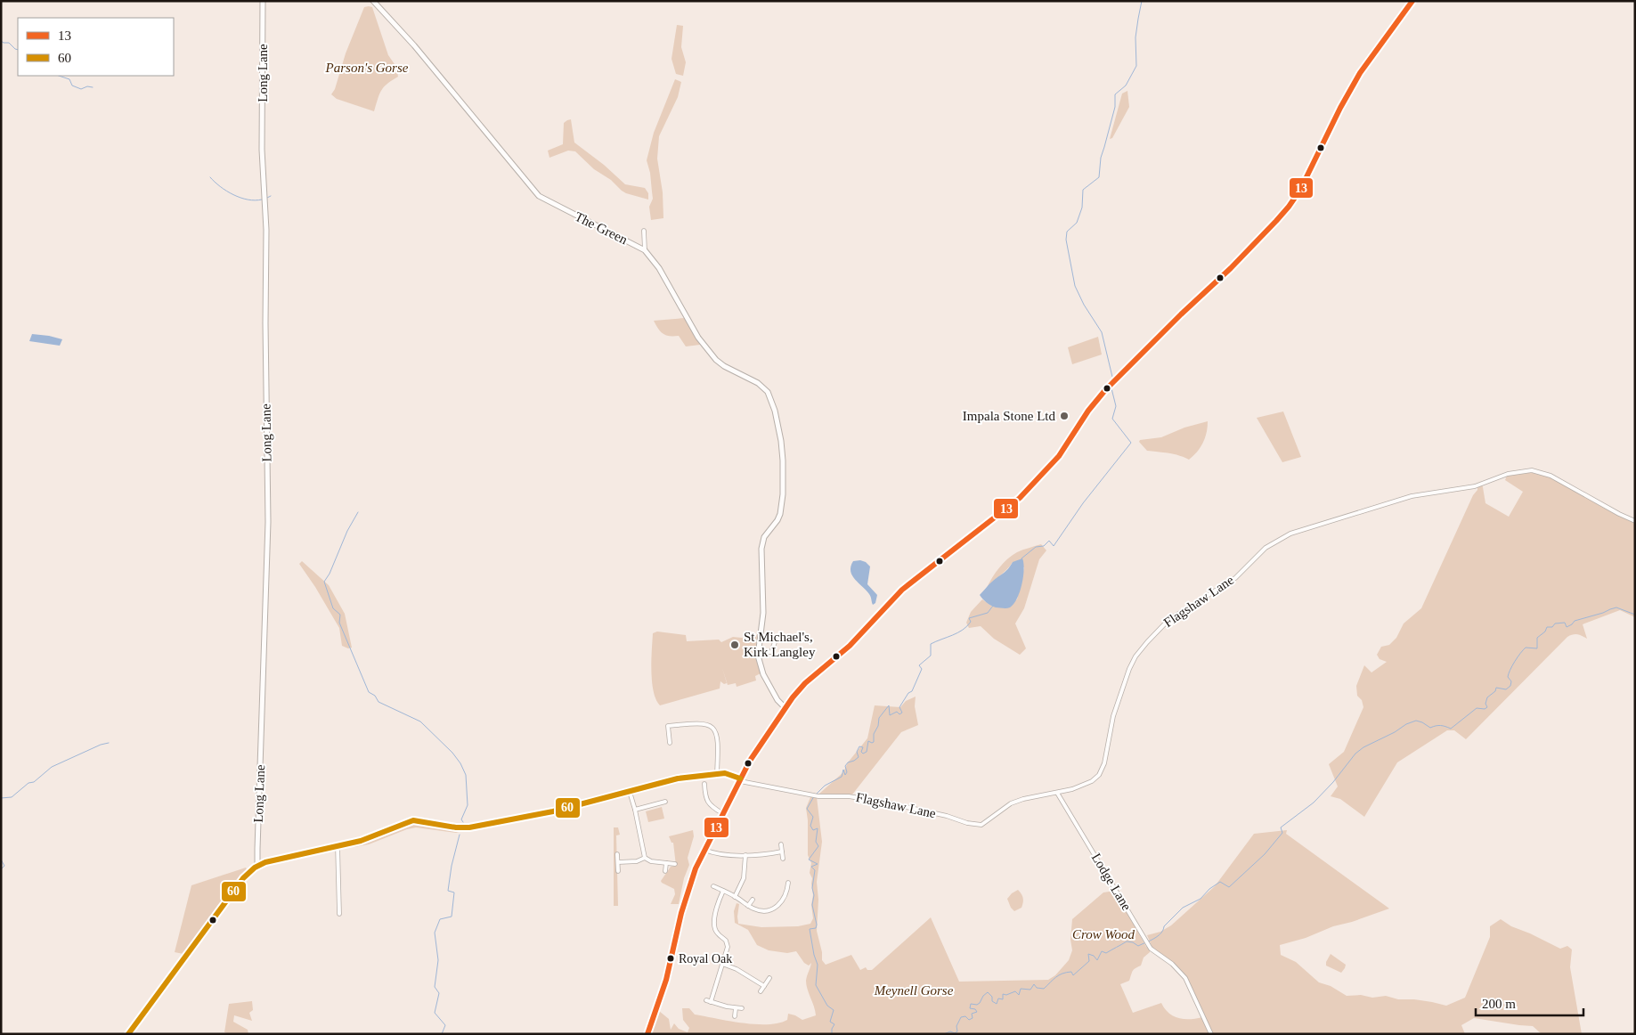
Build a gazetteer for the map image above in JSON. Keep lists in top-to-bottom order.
{
  "streets": {
    "street": [
      "Long Lane",
      "The Green",
      "Flagshaw Lane",
      "Lodge Lane"
    ]
  },
  "crossings": [
    ["Flagshaw Lane", "Lodge Lane"]
  ],
  "parks": ["Parson's Gorse", "Crow Wood", "Meynell Gorse"],
  "places": ["Impala Stone Ltd", "St Michael's, Kirk Langley", "Royal Oak"],
  "lines": ["transit line 13", "transit line 60"],
  "legend": ["13", "60"],
  "scale_bar": "200 m"
}
